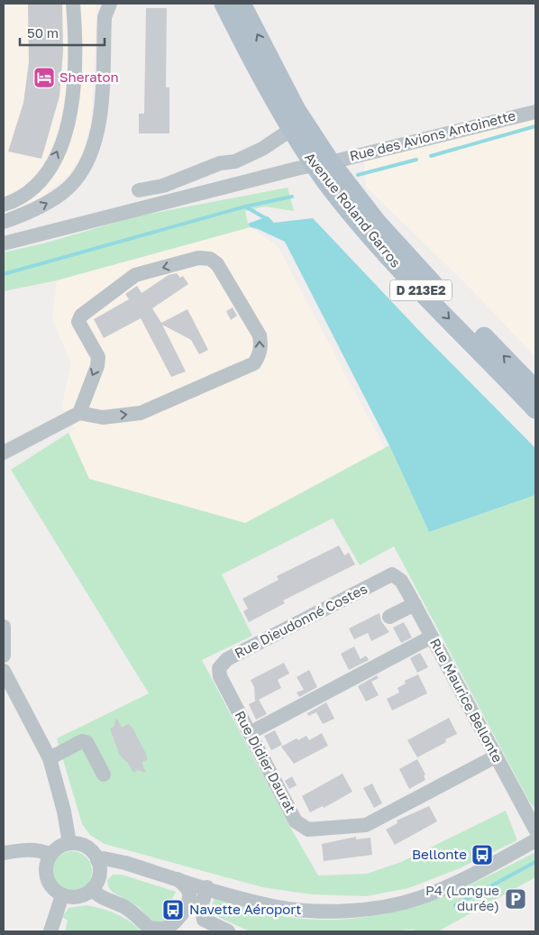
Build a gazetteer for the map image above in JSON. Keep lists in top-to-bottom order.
{
  "streets": {
    "main road": ["Avenue Roland Garros", "D 213E2"],
    "street": [
      "Rue des Avions Antoinette",
      "Rue Dieudonné Costes",
      "Rue Maurice Bellonte",
      "Rue Didier Daurat"
    ]
  },
  "crossings": [
    ["Rue des Avions Antoinette", "Avenue Roland Garros"],
    ["Rue Dieudonné Costes", "Rue Maurice Bellonte"],
    ["Rue Dieudonné Costes", "Rue Didier Daurat"],
    ["Rue Maurice Bellonte", "Rue Didier Daurat"]
  ],
  "places": {
    "hotel": ["Sheraton"],
    "bus stop": ["Bellonte", "Navette Aéroport"],
    "parking": ["P4 (Longue durée)"]
  },
  "scale_bar": "50 m"
}
